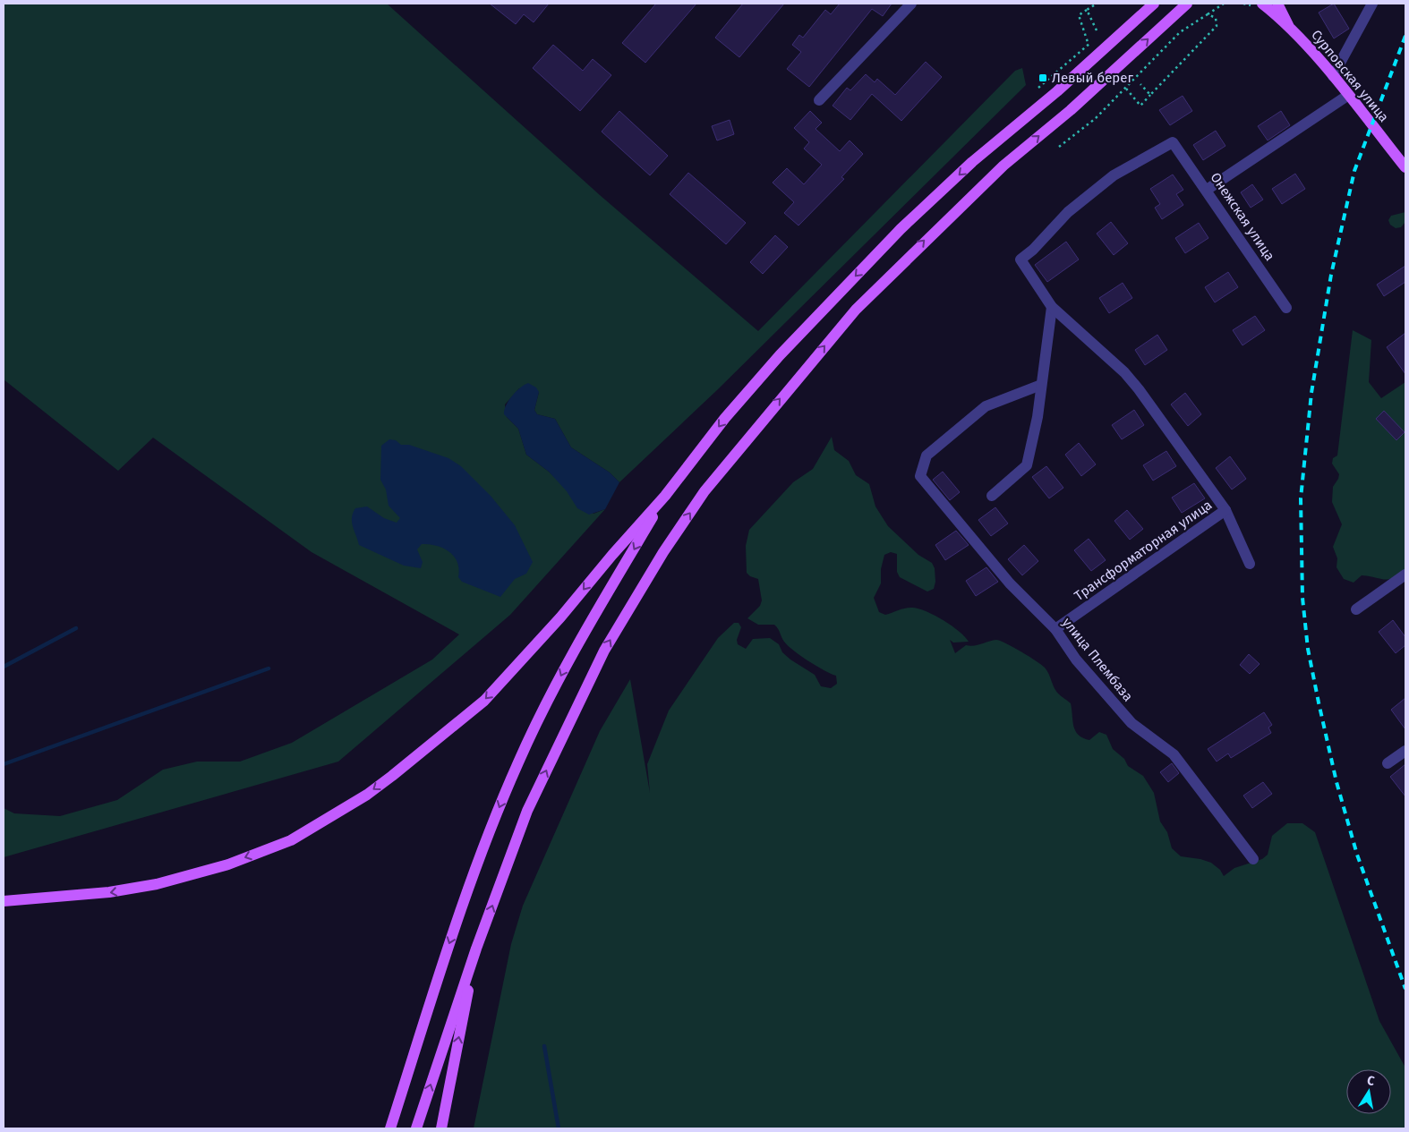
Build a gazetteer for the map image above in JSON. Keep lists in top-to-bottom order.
{
  "streets": {
    "main road": ["Сурповская улица"],
    "street": ["Онежская улица", "Трансформаторная улица", "улица Плембаза"]
  },
  "crossings": [
    ["Трансформаторная улица", "улица Плембаза"]
  ],
  "places": {
    "transit": ["Левый берег"]
  },
  "north": "top"
}
